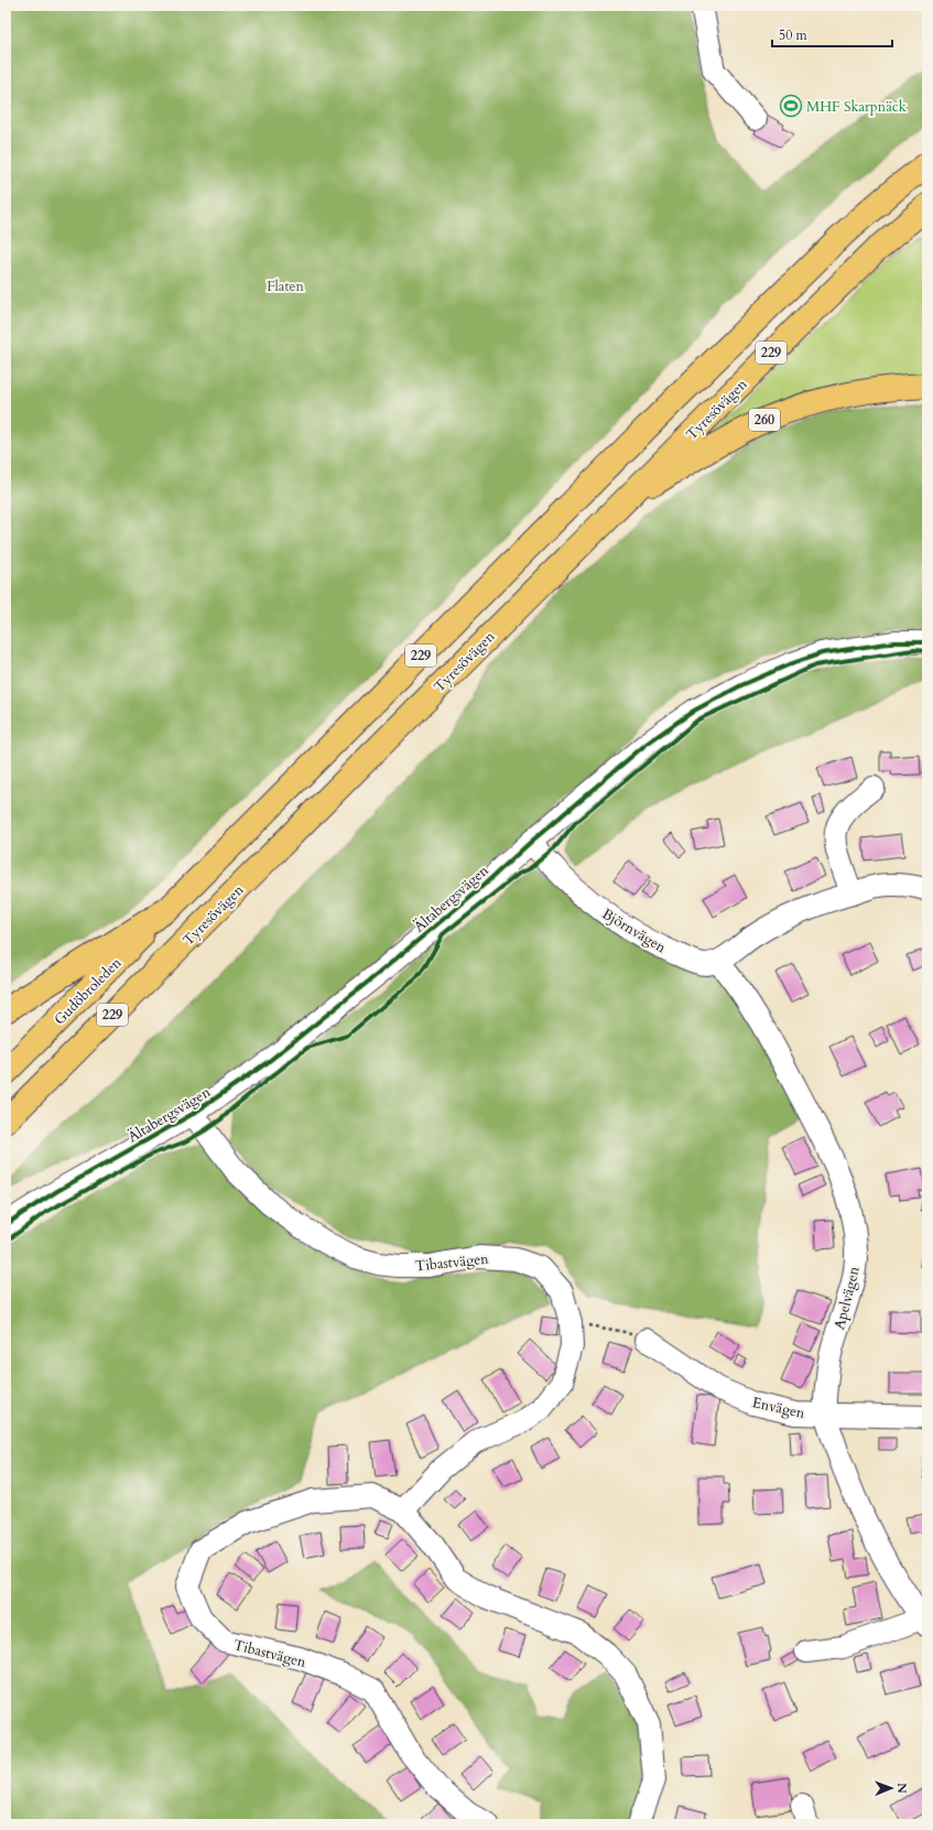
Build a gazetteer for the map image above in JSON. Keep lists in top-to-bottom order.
{
  "streets": {
    "highway": [
      "229",
      "Tyresövägen",
      "260",
      "Gudöbroleden"
    ],
    "street": [
      "Ältabergsvägen",
      "Björnvägen",
      "Tibastvägen",
      "Apelvägen",
      "Envägen"
    ]
  },
  "crossings": [
    ["229", "Gudöbroleden"],
    ["Tyresövägen", "260"],
    ["Ältabergsvägen", "Björnvägen"],
    ["Ältabergsvägen", "Tibastvägen"],
    ["Björnvägen", "Apelvägen"],
    ["Apelvägen", "Envägen"]
  ],
  "parks": ["Flaten"],
  "places": {
    "sports": ["MHF Skarpnäck"]
  },
  "scale_bar": "50 m",
  "north": "right"
}
